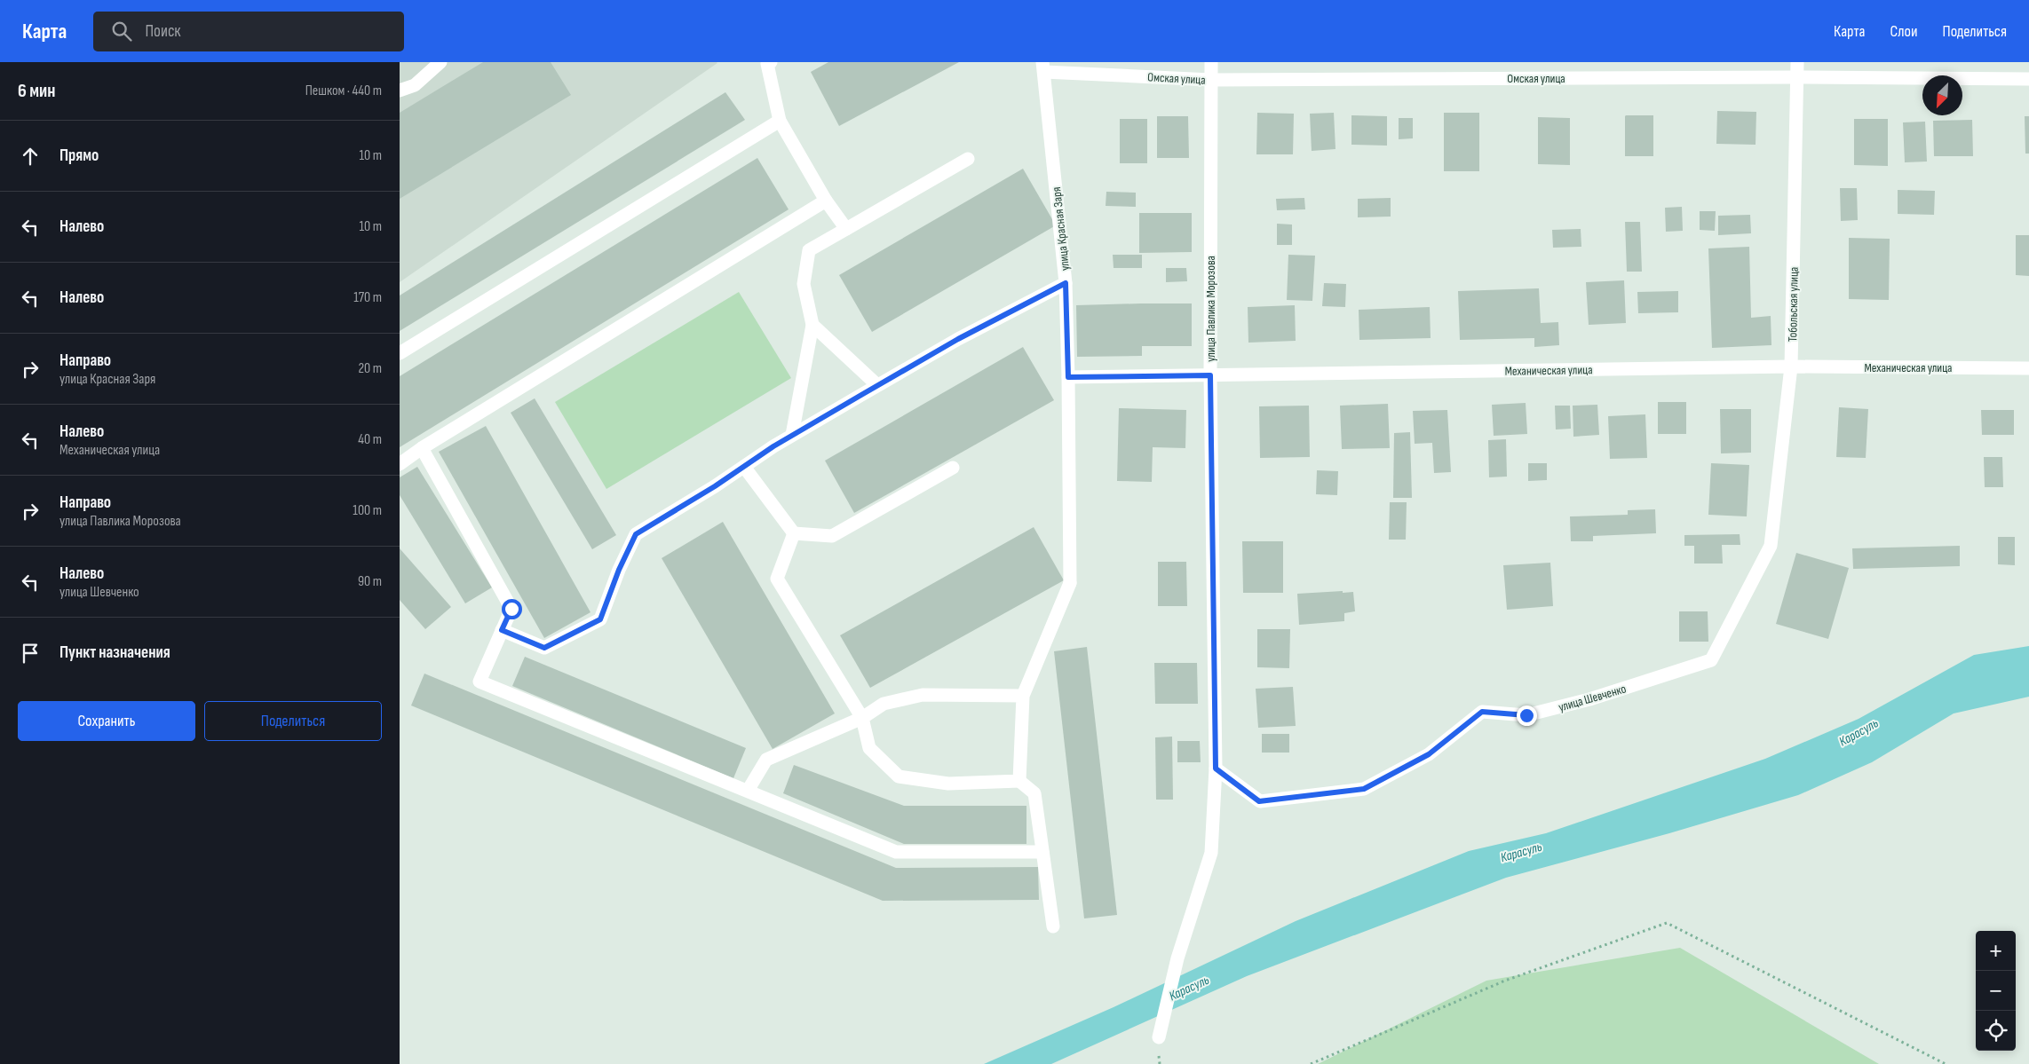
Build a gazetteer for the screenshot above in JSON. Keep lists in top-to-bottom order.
{
  "streets": {
    "street": [
      "Омская улица",
      "улица Красная Заря",
      "Тобольская улица",
      "улица Павлика Морозова",
      "Механическая улица",
      "улица Шевченко"
    ]
  },
  "crossings": [
    ["Омская улица", "улица Красная Заря"],
    ["Омская улица", "Тобольская улица"],
    ["Омская улица", "улица Павлика Морозова"],
    ["улица Красная Заря", "Механическая улица"],
    ["Тобольская улица", "Механическая улица"],
    ["Тобольская улица", "улица Шевченко"],
    ["улица Павлика Морозова", "Механическая улица"],
    ["улица Павлика Морозова", "улица Шевченко"]
  ],
  "water": ["Карасуль"],
  "north": "bottom left",
  "page": {
    "header": "Карта",
    "search": "Поиск",
    "nav": ["Карта", "Слои", "Поделиться"],
    "heading": ["6 мин", "Пешком · 440 m"],
    "list": [
      ["Прямо", "10 m"],
      ["Налево", "10 m"],
      ["Налево", "170 m"],
      ["Направо", "улица Красная Заря", "20 m"],
      ["Налево", "Механическая улица", "40 m"],
      ["Направо", "улица Павлика Морозова", "100 m"],
      ["Налево", "улица Шевченко", "90 m"],
      "Пункт назначения"
    ],
    "buttons": ["Сохранить", "Поделиться"],
    "map_buttons": ["+", "−"]
  }
}
